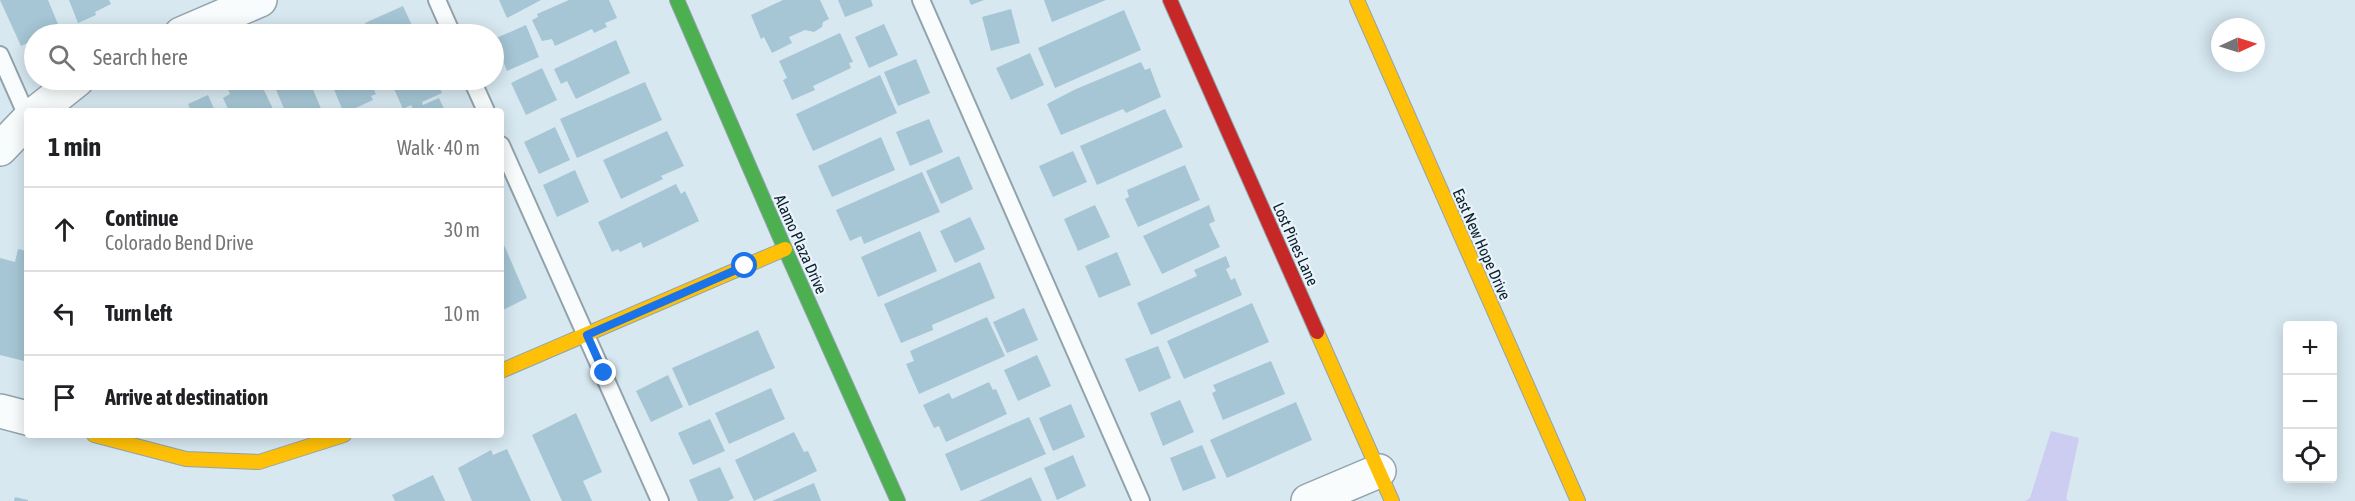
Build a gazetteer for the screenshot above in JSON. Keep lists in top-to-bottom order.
{
  "streets": {
    "street": ["Alamo Plaza Drive", "Lost Pines Lane", "East New Hope Drive"]
  },
  "north": "right",
  "page": {
    "search": "Search here",
    "heading": ["1 min", "Walk · 40 m"],
    "list": [
      ["Continue", "Colorado Bend Drive", "30 m"],
      ["Turn left", "10 m"],
      "Arrive at destination"
    ],
    "map_buttons": ["+", "−"]
  }
}
